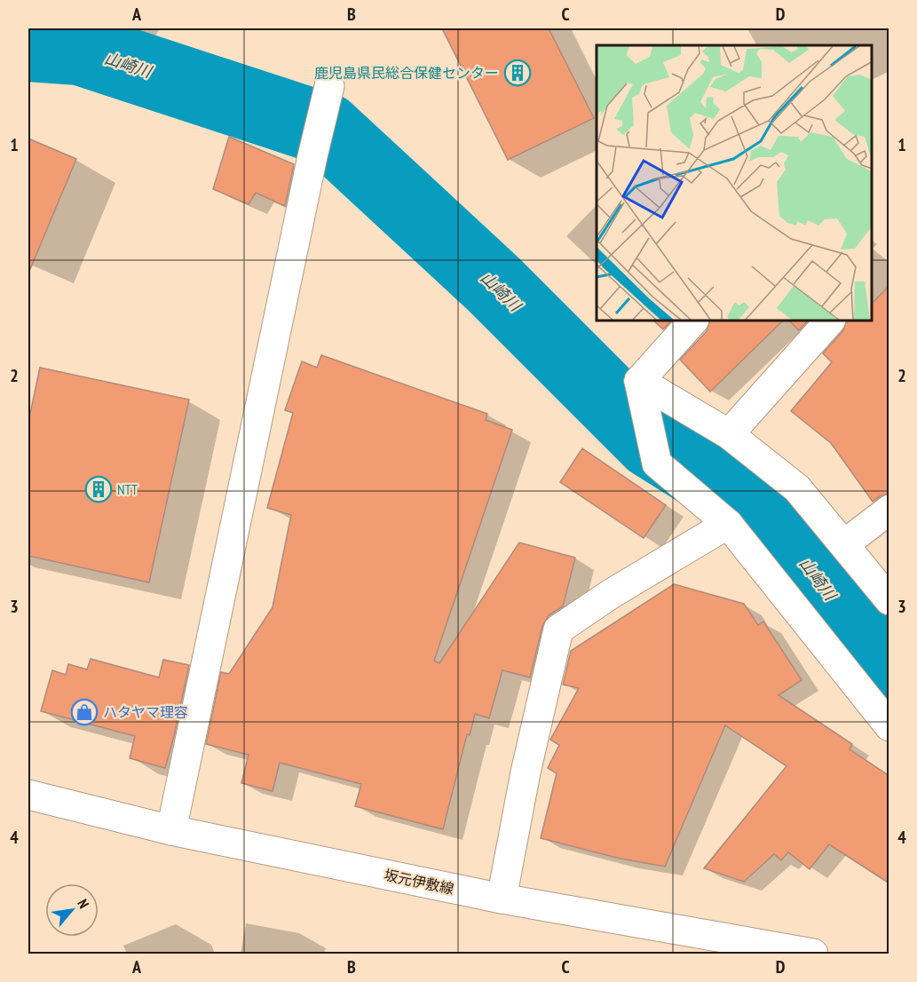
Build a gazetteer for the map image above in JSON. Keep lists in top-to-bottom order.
{
  "streets": {
    "street": ["坂元伊敷線"]
  },
  "water": ["山崎川"],
  "places": {
    "building": ["鹿児島県民総合保健センター", "NTT"],
    "shop": ["ハタヤマ理容"]
  },
  "north": "top right",
  "grid": {
    "columns": [
      "A",
      "B",
      "C",
      "D"
    ],
    "rows": [
      "1",
      "2",
      "3",
      "4"
    ]
  }
}
